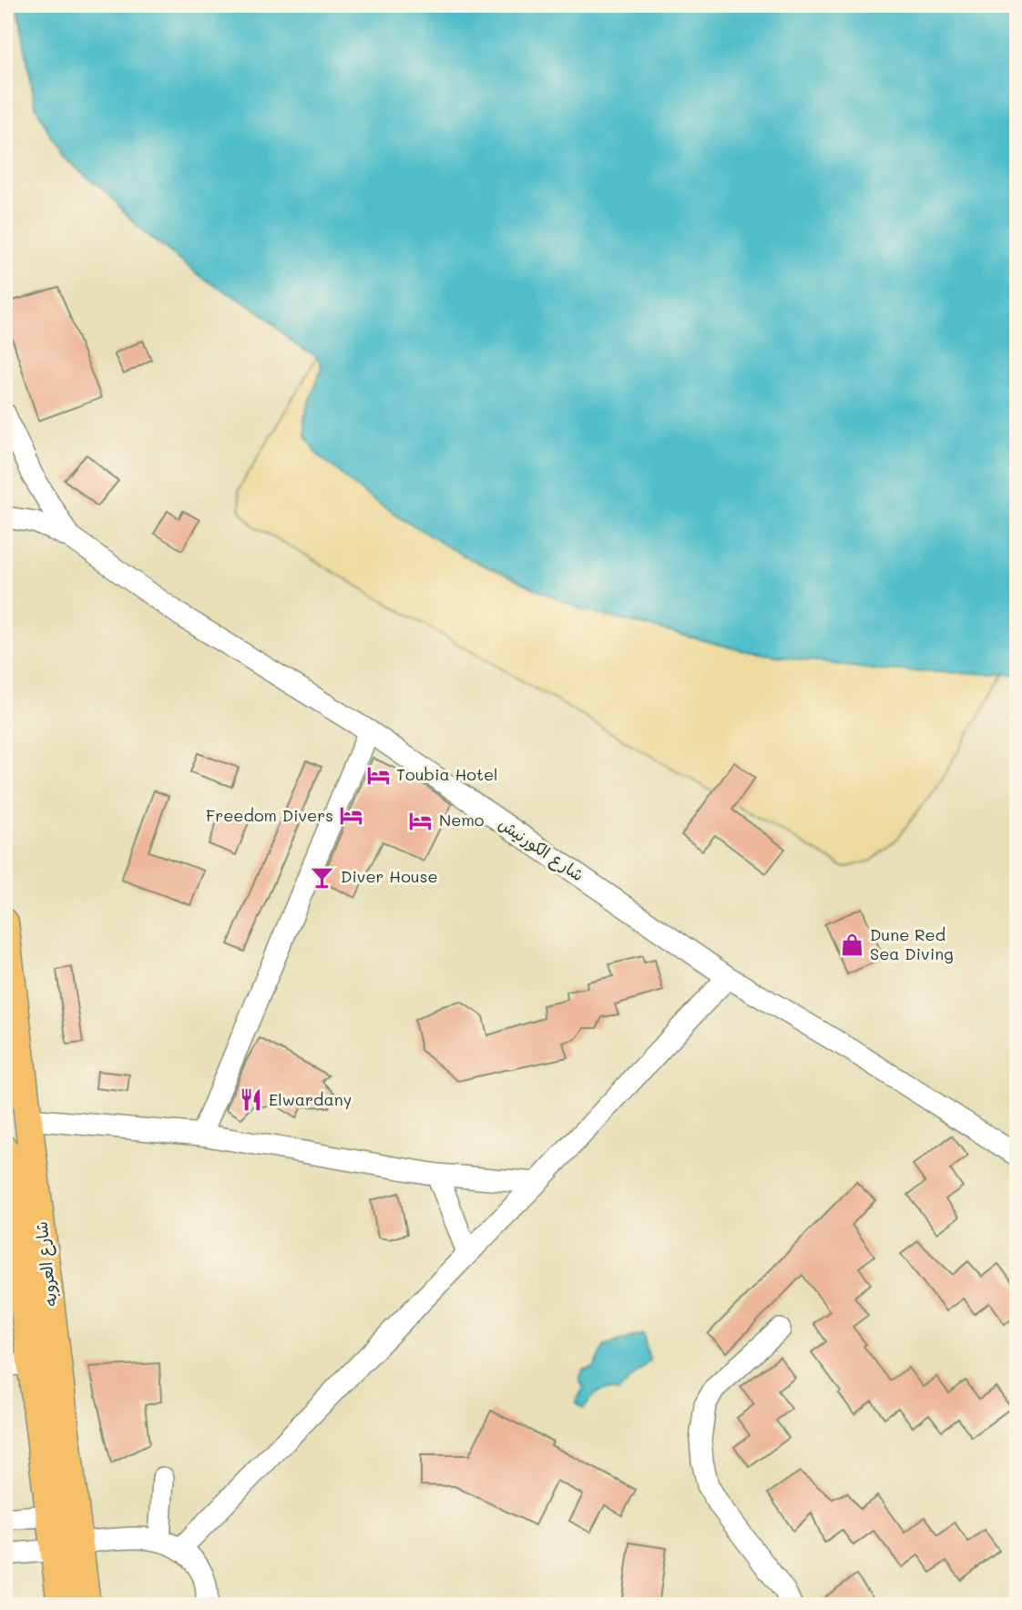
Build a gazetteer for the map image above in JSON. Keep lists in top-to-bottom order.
{
  "streets": {
    "main road": ["شارع العروبه"],
    "street": ["شارع الكورنيش"]
  },
  "places": {
    "hotel": ["Toubia Hotel", "Freedom Divers", "Nemo"],
    "bar": ["Diver House"],
    "shop": ["Dune Red Sea Diving"],
    "restaurant": ["Elwardany"]
  }
}
